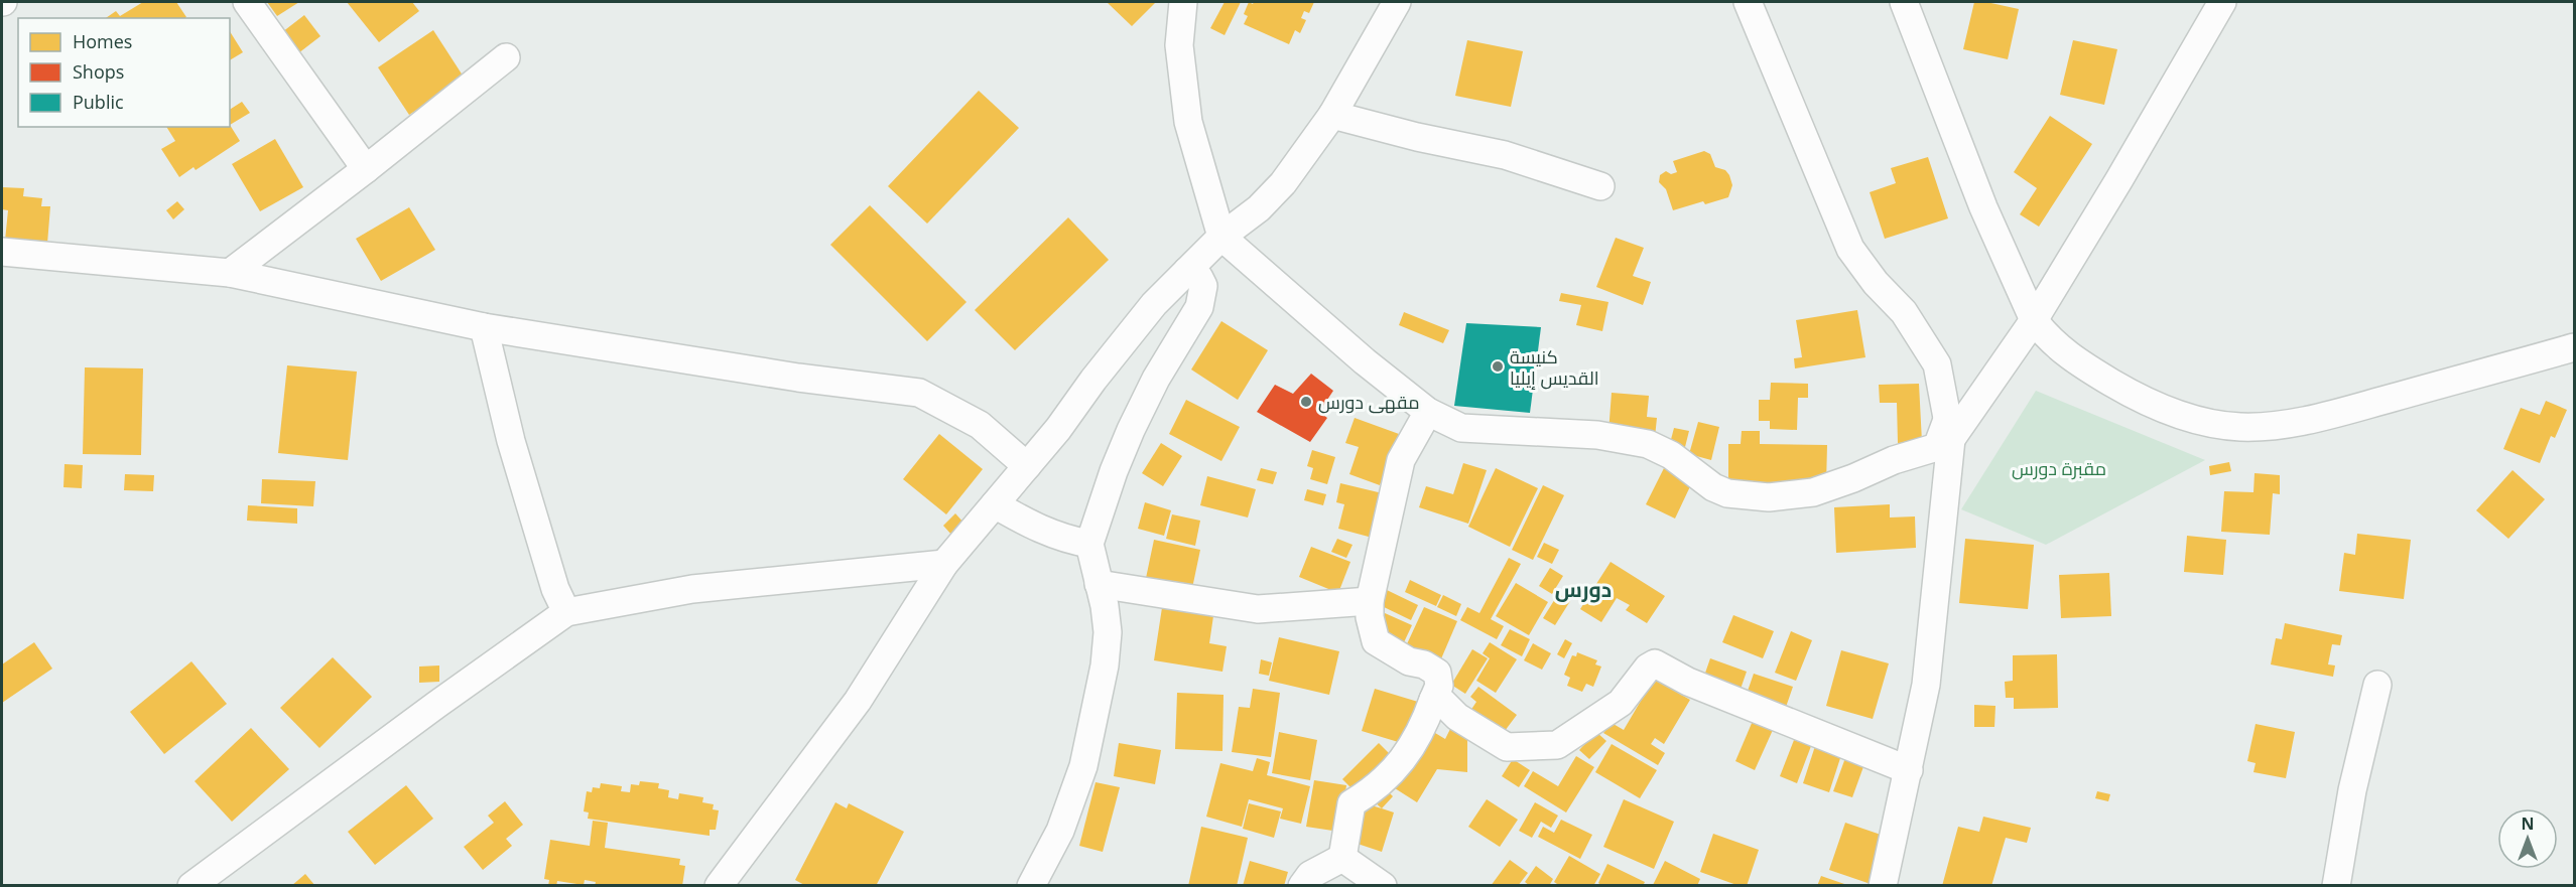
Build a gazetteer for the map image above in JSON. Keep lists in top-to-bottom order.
{
  "districts": ["دورس"],
  "parks": ["مقبرة دورس"],
  "places": ["كنيسة القديس إيليا", "مقهى دورس"],
  "legend": ["Homes", "Shops", "Public"],
  "north": "top"
}
